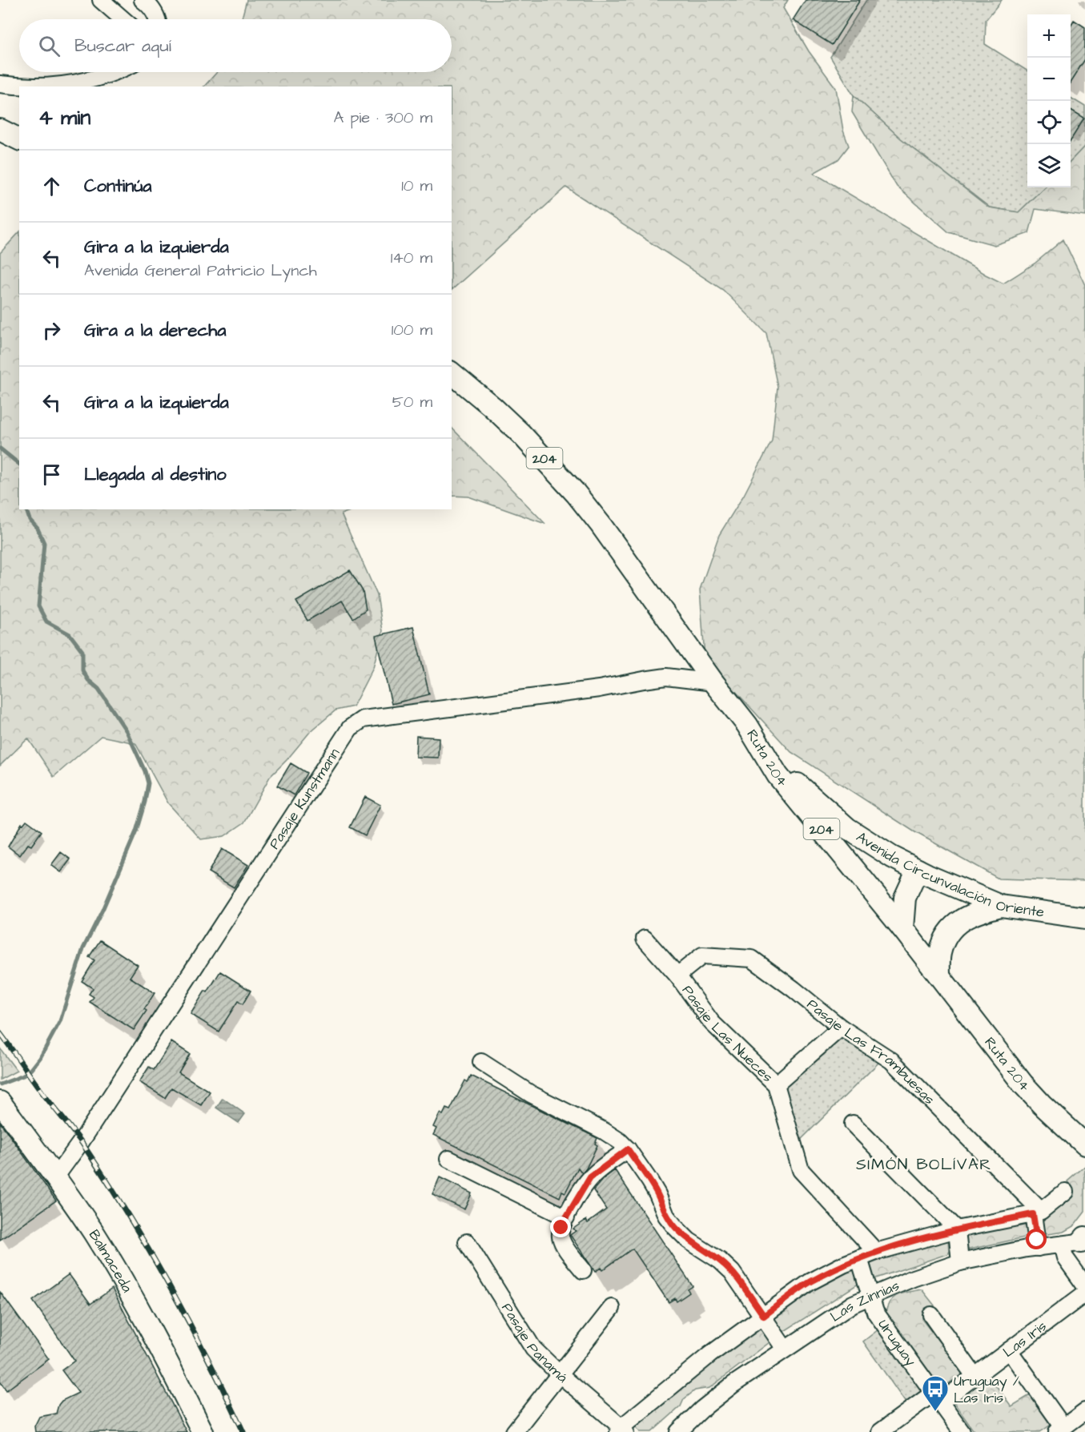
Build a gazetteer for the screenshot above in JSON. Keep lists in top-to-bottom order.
{
  "streets": {
    "main road": [
      "204",
      "Ruta 204",
      "Avenida Circunvalación Oriente",
      "Balmaceda"
    ],
    "street": [
      "Pasaje Kunstmann",
      "Pasaje Las Nueces",
      "Pasaje Las Frambuesas",
      "Las Zinnias",
      "Las Iris",
      "Pasaje Panamá",
      "Uruguay"
    ]
  },
  "crossings": [
    ["Ruta 204", "Pasaje Kunstmann"],
    ["Ruta 204", "Avenida Circunvalación Oriente"],
    ["Pasaje Kunstmann", "Balmaceda"],
    ["Pasaje Las Nueces", "Pasaje Las Frambuesas"],
    ["Las Zinnias", "Uruguay"],
    ["Las Iris", "Uruguay"]
  ],
  "districts": ["SIMÓN BOLÍVAR"],
  "places": {
    "bus stop": ["Uruguay / Las Iris"]
  },
  "page": {
    "map_buttons": ["+", "−"],
    "search": "Buscar aquí",
    "heading": ["4 min", "A pie · 300 m"],
    "list": [
      ["Continúa", "10 m"],
      ["Gira a la izquierda", "Avenida General Patricio Lynch", "140 m"],
      ["Gira a la derecha", "100 m"],
      ["Gira a la izquierda", "50 m"],
      "Llegada al destino"
    ]
  }
}
